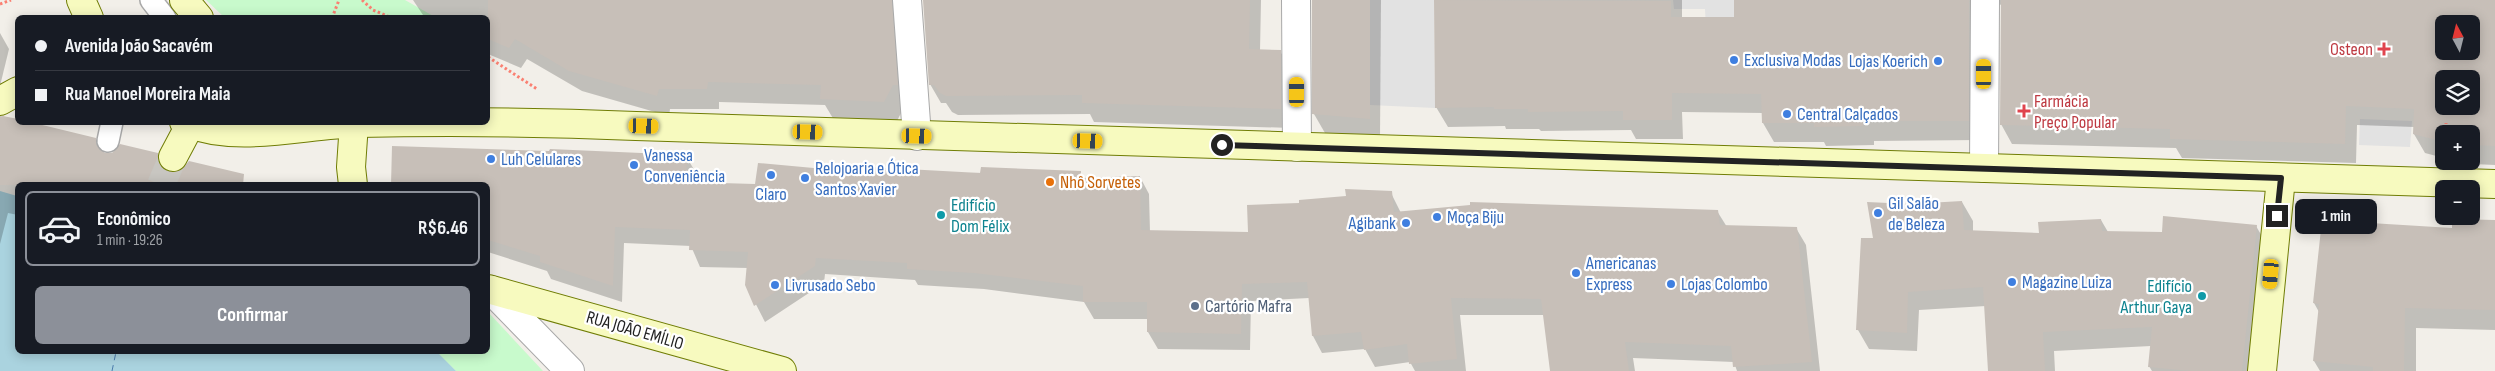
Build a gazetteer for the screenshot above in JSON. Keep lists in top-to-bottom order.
{
  "streets": {
    "main road": ["RUA JOÃO EMÍLIO"]
  },
  "places": {
    "health": ["Osteon", "Farmácia Preço Popular"],
    "other": [
      "Exclusiva Modas",
      "Lojas Koerich",
      "Central Calçados",
      "Luh Celulares",
      "Vanessa Conveniência",
      "Claro",
      "Relojoaria e Ótica Santos Xavier",
      "Nhô Sorvetes",
      "Gil Salão de Beleza",
      "Edifício Dom Félix",
      "Moça Biju",
      "Agibank",
      "Americanas Express",
      "Magazine Luiza",
      "Lojas Colombo",
      "Livrusado Sebo",
      "Edifício Arthur Gaya",
      "Cartório Mafra"
    ]
  },
  "north": "top",
  "page": {
    "map_buttons": ["+", "−"],
    "banner": ["Avenida João Sacavém", "Rua Manoel Moreira Maia"],
    "list": [
      {
        "name": "Econômico",
        "note": "1 min · 19:26",
        "value": "R$6.46"
      }
    ],
    "bubble": "1 min",
    "buttons": "Confirmar"
  }
}
